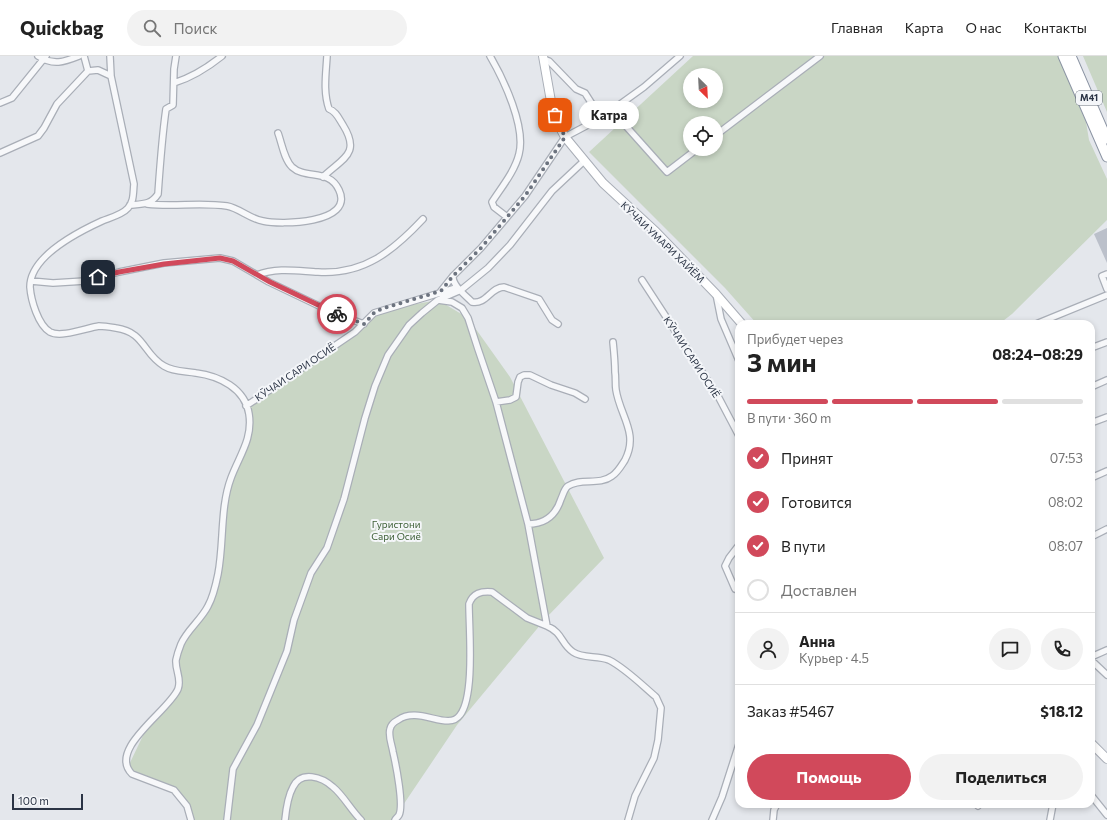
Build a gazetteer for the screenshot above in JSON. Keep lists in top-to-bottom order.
{
  "streets": {
    "highway": ["M41"],
    "main road": ["КӮЧАИ УМАРИ ХАЙЁМ"],
    "street": ["КӮЧАИ САРИ ОСИЁ"]
  },
  "crossings": [
    ["КӮЧАИ УМАРИ ХАЙЁМ", "КӮЧАИ САРИ ОСИЁ"]
  ],
  "parks": ["Гуристони Сари Осиё"],
  "places": ["Катра"],
  "scale_bar": "100 m",
  "north": "bottom right",
  "page": {
    "header": "Quickbag",
    "search": "Поиск",
    "nav": [
      "Главная",
      "Карта",
      "О нас",
      "Контакты"
    ],
    "bubble": "Катра",
    "heading": ["3 мин", "Прибудет через", "08:24–08:29"],
    "panel": [
      "Анна",
      "Курьер · 4.5",
      "Заказ #5467",
      "$18.12"
    ],
    "bar": "В пути · 360 m",
    "list": [
      ["Принят", "07:53"],
      ["Готовится", "08:02"],
      ["В пути", "08:07"],
      "Доставлен"
    ],
    "buttons": ["Помощь", "Поделиться"],
    "scale": "100 m"
  }
}
